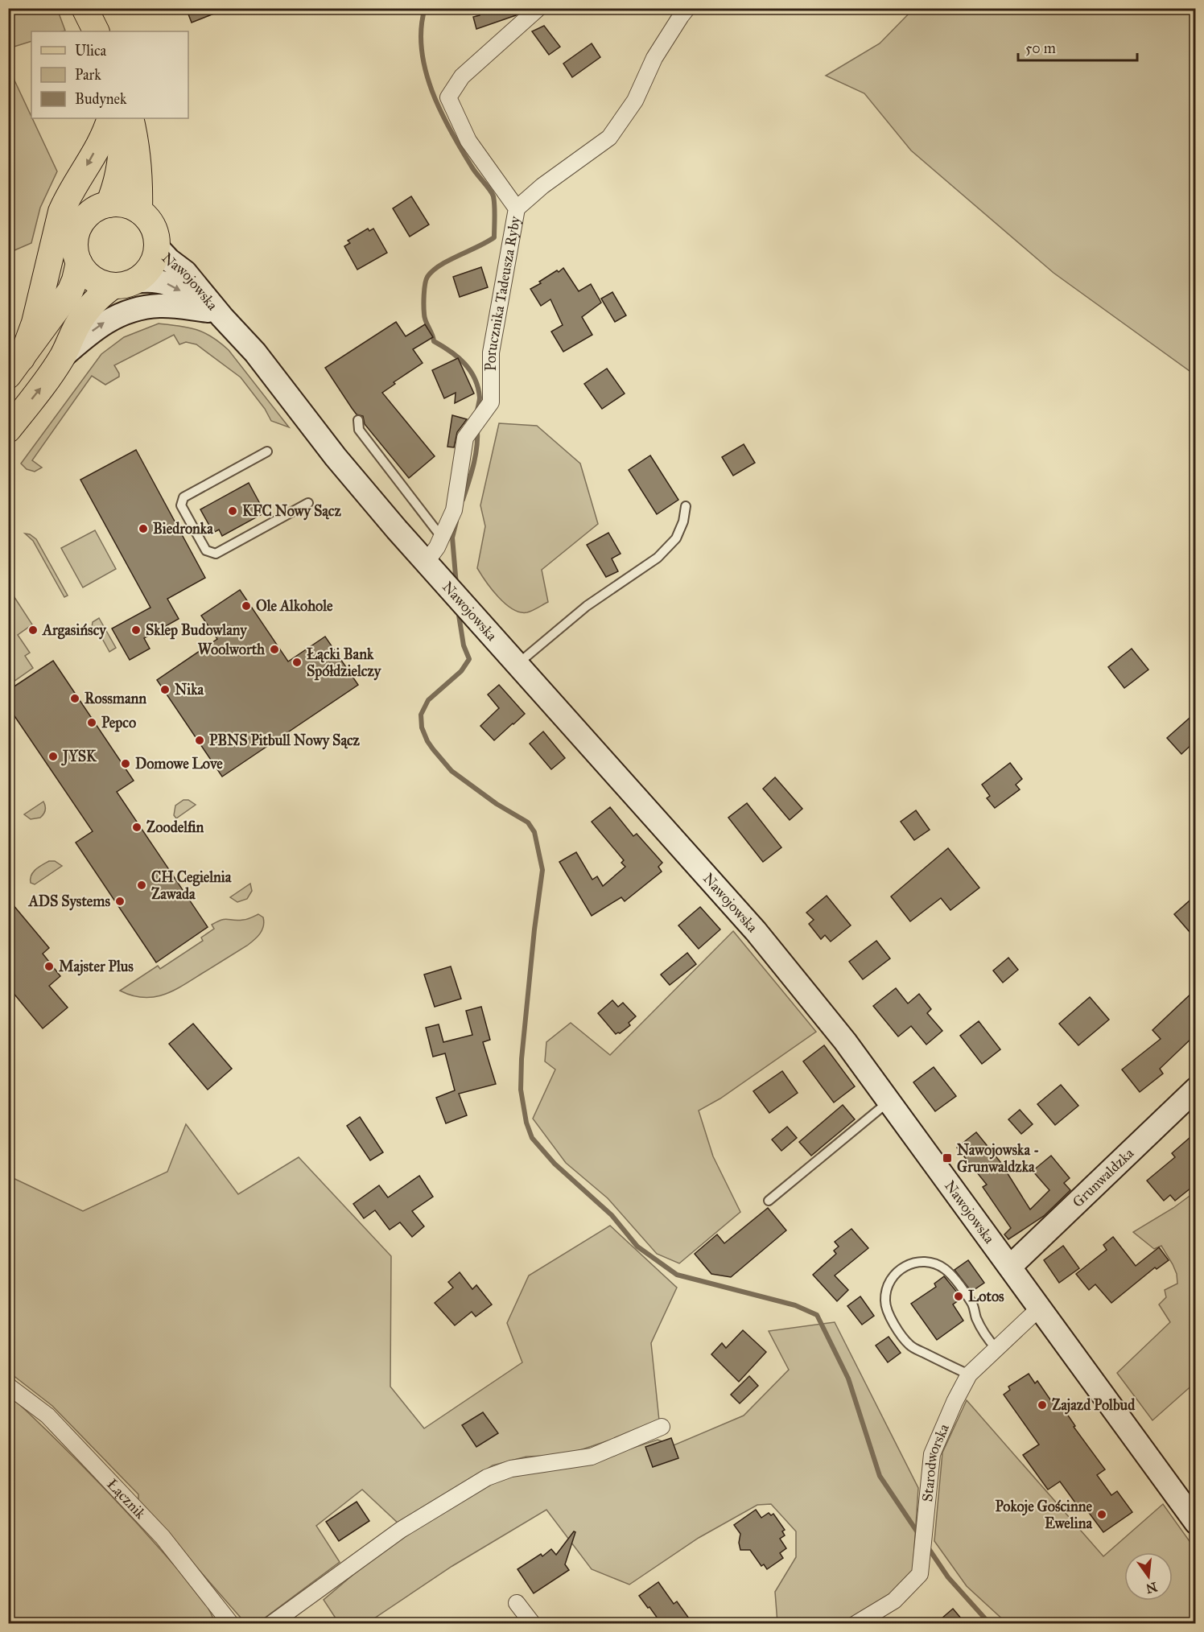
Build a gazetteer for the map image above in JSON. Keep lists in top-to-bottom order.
{
  "streets": {
    "street": [
      "Nawojowska",
      "Porucznika Tadeusza Ryby",
      "Grunwaldzka",
      "Starodworska",
      "Łącznik"
    ]
  },
  "crossings": [
    ["Nawojowska", "Porucznika Tadeusza Ryby"],
    ["Nawojowska", "Grunwaldzka"],
    ["Nawojowska", "Starodworska"]
  ],
  "places": {
    "other": [
      "KFC Nowy Sącz",
      "Biedronka",
      "Ole Alkohole",
      "Argasińscy",
      "Sklep Budowlany",
      "Woolworth",
      "Łącki Bank Spółdzielczy",
      "Nika",
      "Rossmann",
      "Pepco",
      "PBNS Pitbull Nowy Sącz",
      "JYSK",
      "Domowe Love",
      "Zoodelfin",
      "CH Cegielnia Zawada",
      "ADS Systems",
      "Majster Plus",
      "Lotos",
      "Zajazd Polbud",
      "Pokoje Gościnne Ewelina"
    ],
    "transit": ["Nawojowska - Grunwaldzka"]
  },
  "legend": ["Ulica", "Park", "Budynek"],
  "scale_bar": "50 m",
  "north": "bottom"
}
